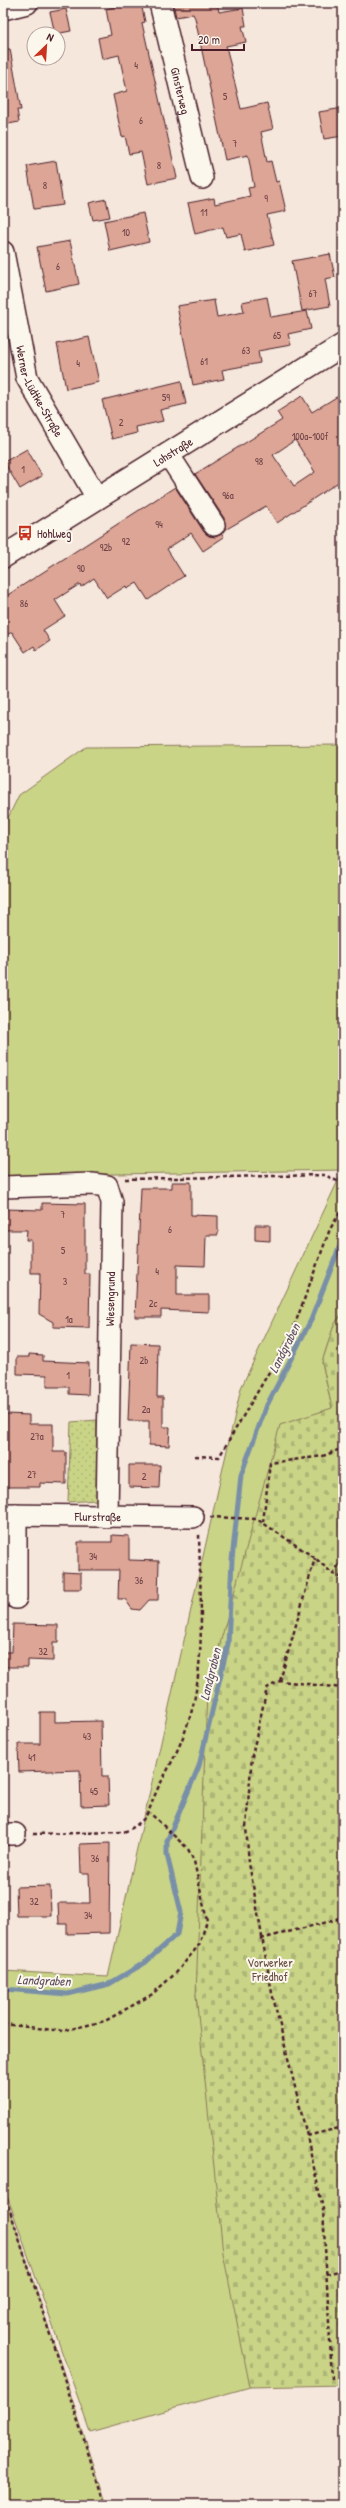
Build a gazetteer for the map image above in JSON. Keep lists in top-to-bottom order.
{
  "streets": {
    "main road": ["Lohstraße"],
    "street": [
      "Ginsterweg",
      "Werner-Lüdtke-Straße",
      "Wiesengrund",
      "Flurstraße"
    ]
  },
  "crossings": [
    ["Werner-Lüdtke-Straße", "Lohstraße"],
    ["Wiesengrund", "Flurstraße"]
  ],
  "water": ["Landgraben"],
  "parks": ["Vorwerker Friedhof"],
  "places": {
    "bus stop": ["Hohlweg"]
  },
  "house_numbers": [
    "4",
    "5",
    "6",
    "7",
    "8",
    "8",
    "9",
    "11",
    "10",
    "6",
    "67",
    "65",
    "63",
    "61",
    "4",
    "59",
    "2",
    "100a-100f",
    "98",
    "1",
    "96a",
    "94",
    "92",
    "92b",
    "90",
    "86",
    "7",
    "6",
    "5",
    "4",
    "3",
    "2c",
    "1a",
    "2b",
    "1",
    "2a",
    "27a",
    "27",
    "2",
    "34",
    "36",
    "32",
    "43",
    "41",
    "45",
    "36",
    "32",
    "34"
  ],
  "scale_bar": "20 m",
  "north": "top right"
}
